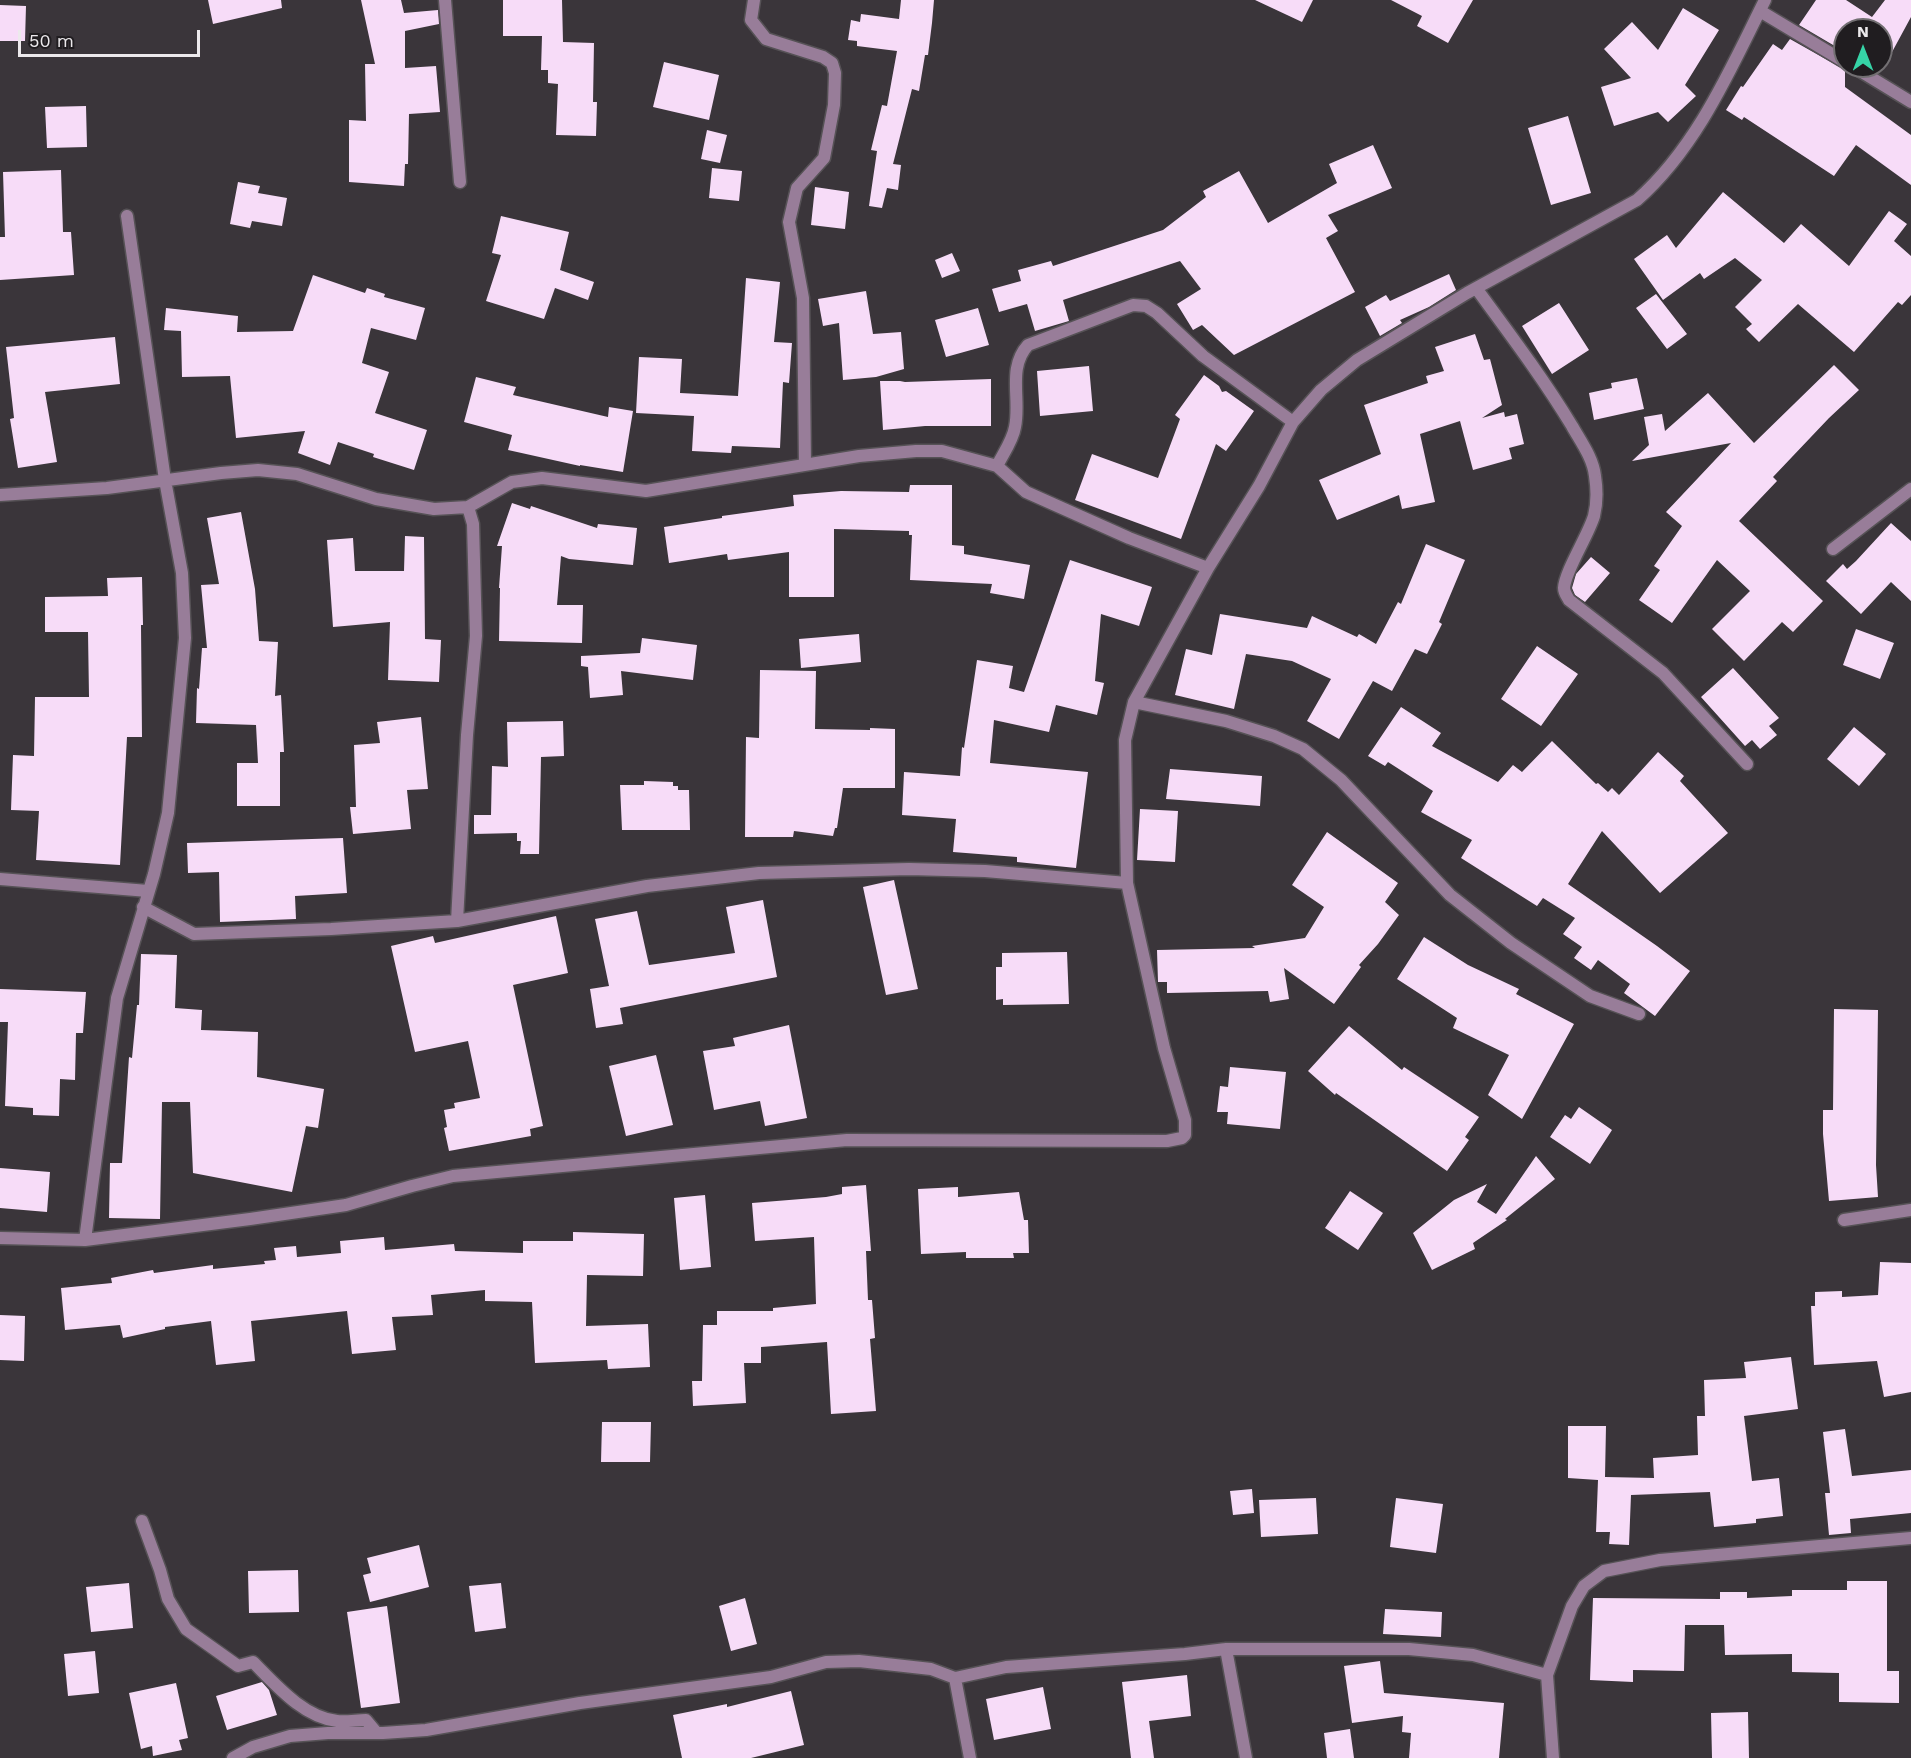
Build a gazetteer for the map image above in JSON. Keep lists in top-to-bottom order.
{
  "scale_bar": "50 m",
  "north": "top"
}
